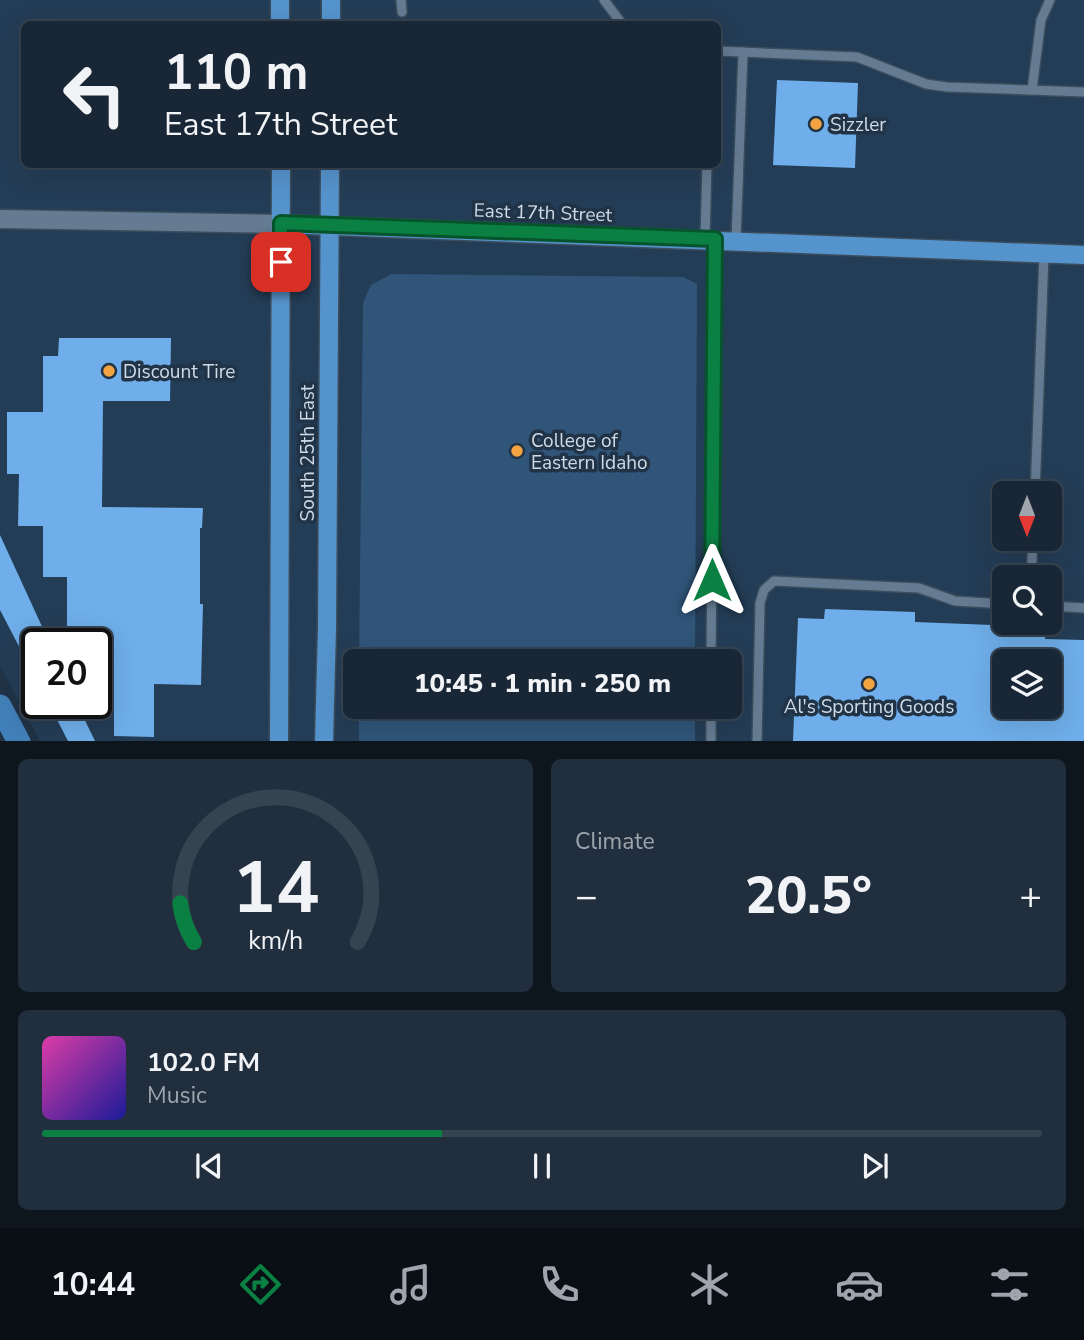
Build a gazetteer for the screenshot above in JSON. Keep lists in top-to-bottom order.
{
  "streets": {
    "main road": ["East 17th Street", "South 25th East"]
  },
  "crossings": [
    ["East 17th Street", "South 25th East"]
  ],
  "places": [
    "Sizzler",
    "Discount Tire",
    "College of Eastern Idaho",
    "Al's Sporting Goods"
  ],
  "north": "bottom",
  "page": {
    "turn": ["110 m", "East 17th Street"],
    "limit": "20",
    "trip": "10:45 · 1 min · 250 m",
    "tile": "Climate",
    "heat": ["−", "20.5°", "+"],
    "song": ["102.0 FM", "Music"],
    "tabs": "10:44",
    "gauge": ["14", "km/h"]
  }
}
